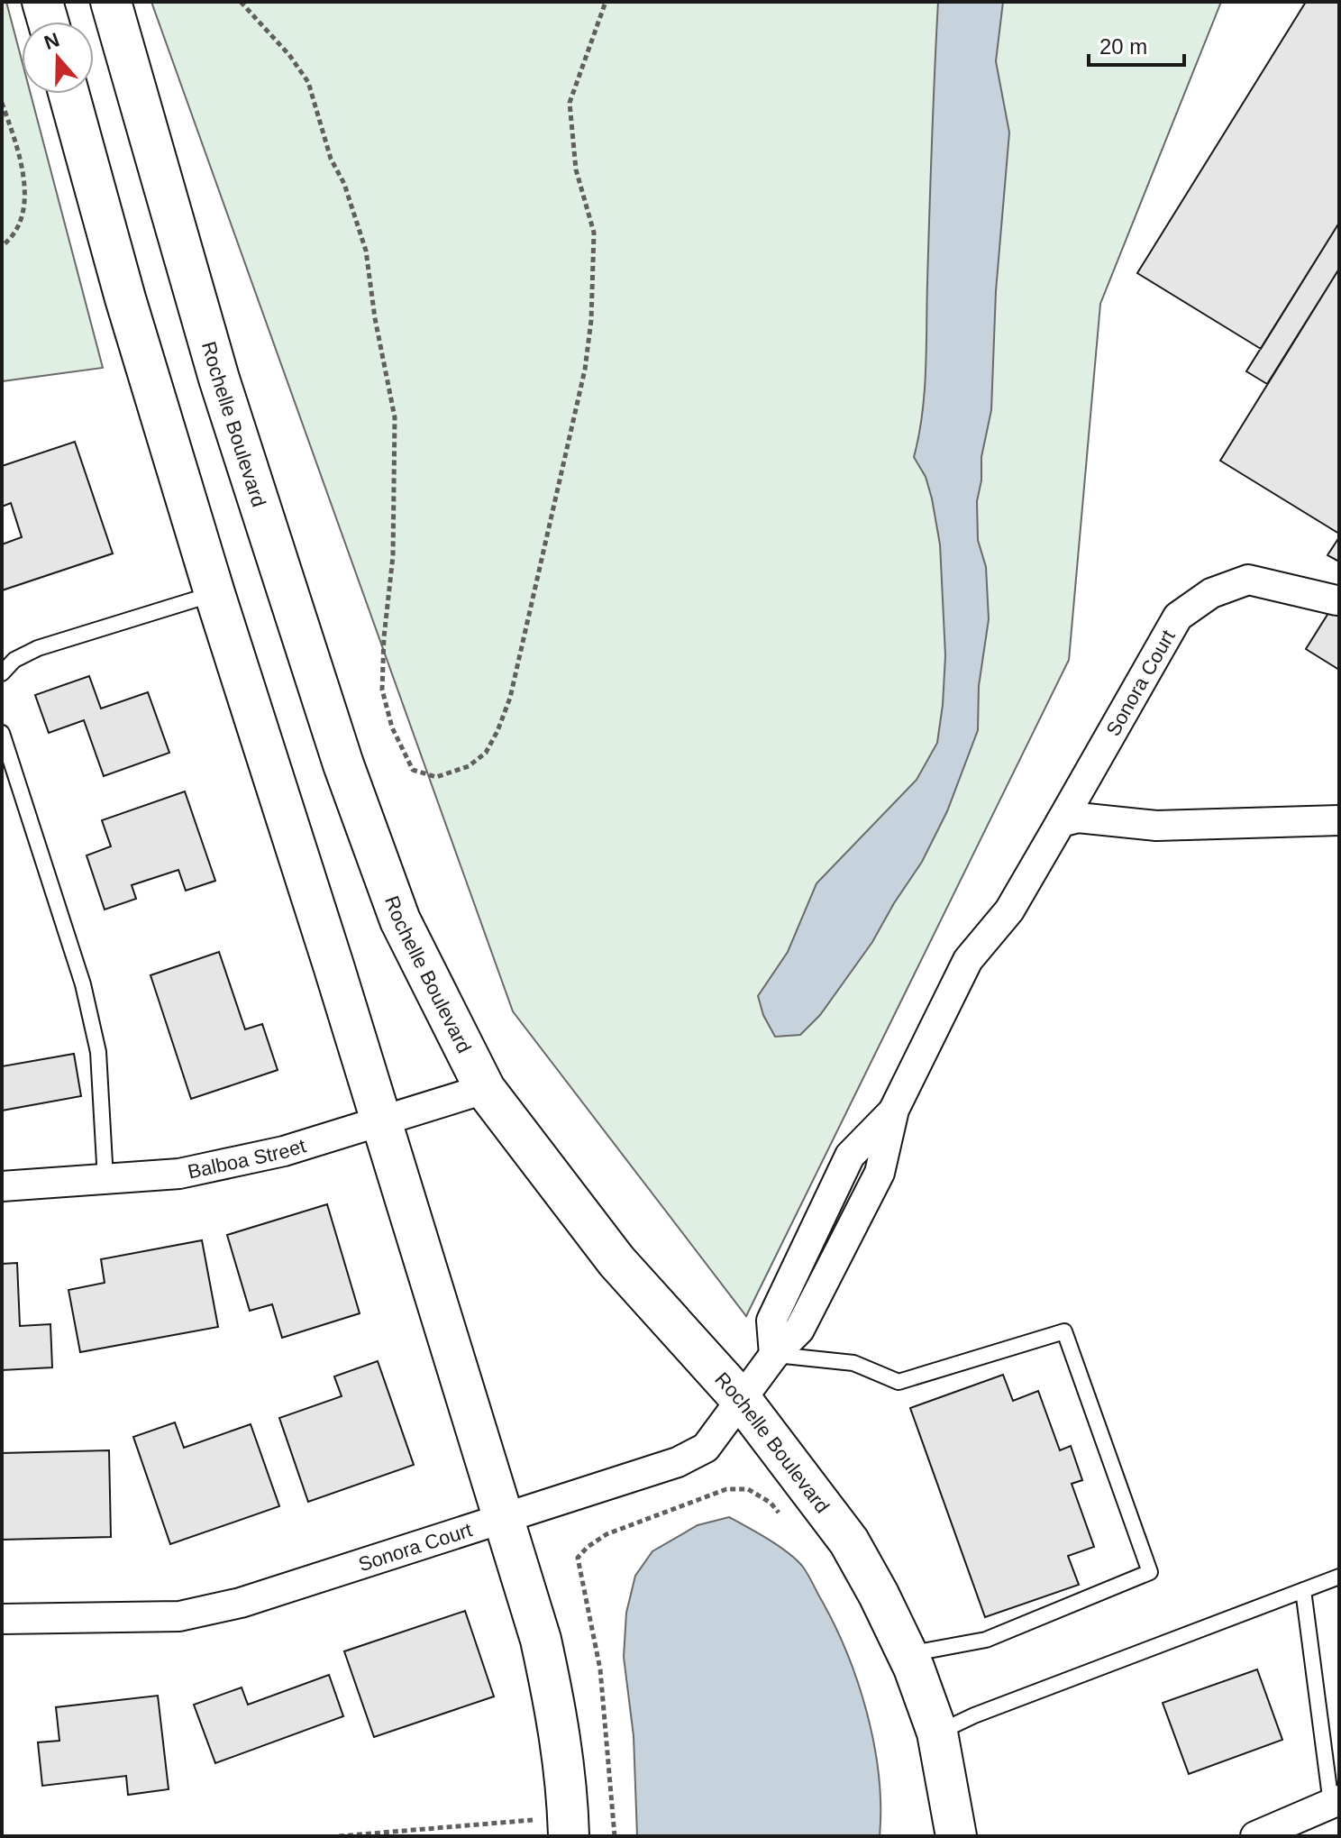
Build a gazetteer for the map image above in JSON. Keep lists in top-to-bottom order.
{
  "streets": {
    "main road": ["Rochelle Boulevard"],
    "street": ["Sonora Court", "Balboa Street"]
  },
  "crossings": [
    ["Rochelle Boulevard", "Sonora Court"],
    ["Rochelle Boulevard", "Balboa Street"]
  ],
  "scale_bar": "20 m",
  "north": "top"
}
